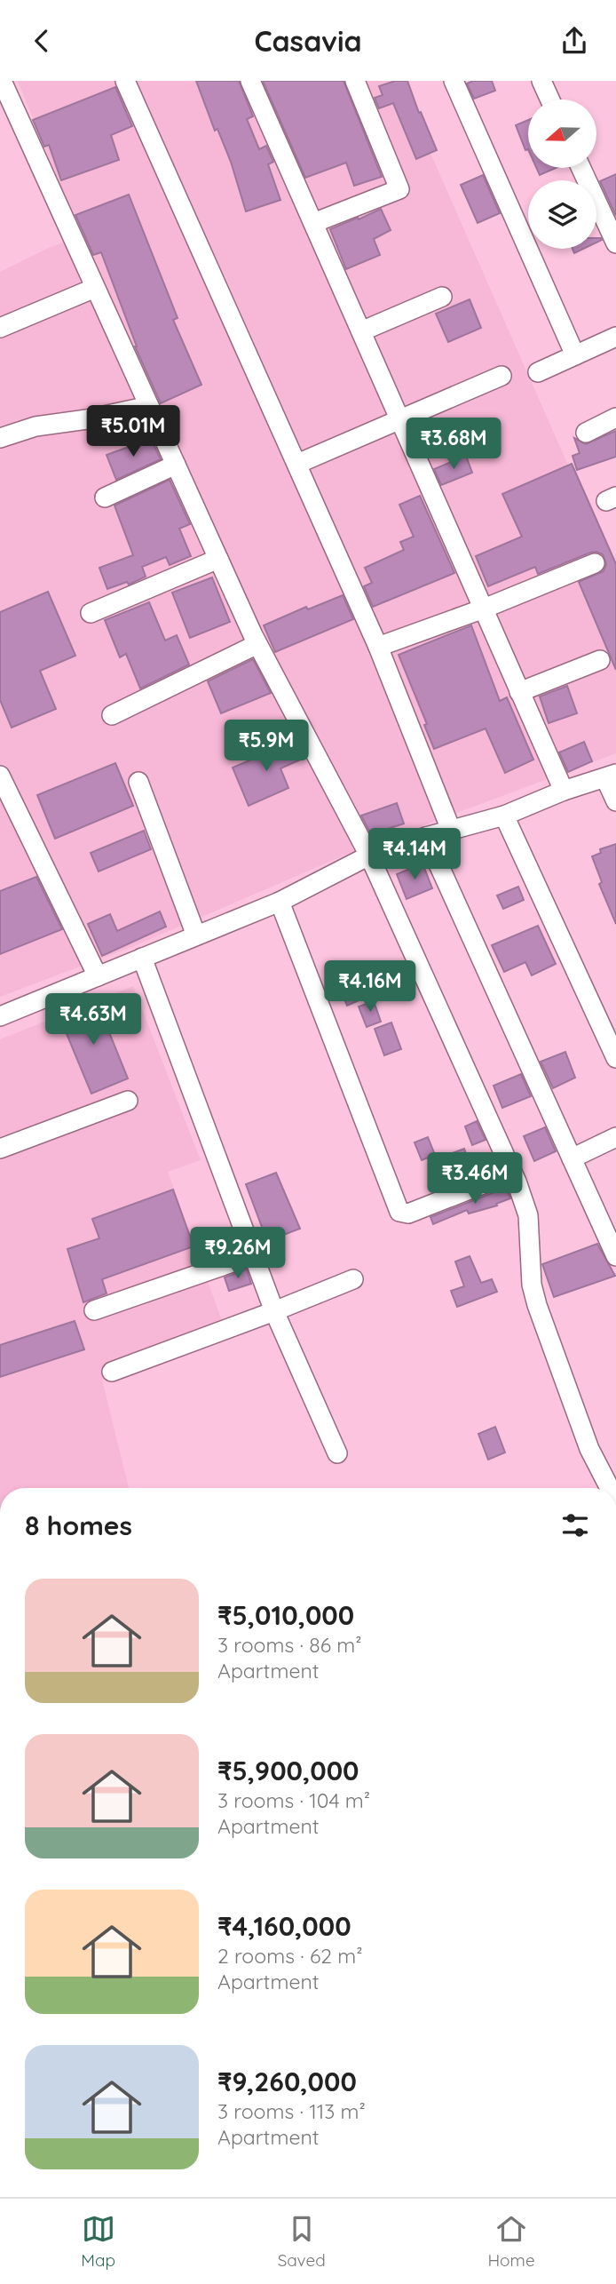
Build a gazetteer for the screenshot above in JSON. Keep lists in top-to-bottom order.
{
  "north": "left",
  "page": {
    "header": "Casavia",
    "price": [
      "₹5.01M",
      "₹3.68M",
      "₹5.9M",
      "₹4.14M",
      "₹4.16M",
      "₹4.63M",
      "₹3.46M",
      "₹9.26M"
    ],
    "heading": "8 homes",
    "list": [
      {
        "name": "₹5,010,000",
        "note": "3 rooms · 86 m² · Apartment"
      },
      {
        "name": "₹5,900,000",
        "note": "3 rooms · 104 m² · Apartment"
      },
      {
        "name": "₹4,160,000",
        "note": "2 rooms · 62 m² · Apartment"
      },
      {
        "name": "₹9,260,000",
        "note": "3 rooms · 113 m² · Apartment"
      }
    ],
    "tabs": ["Map", "Saved", "Home"]
  }
}
